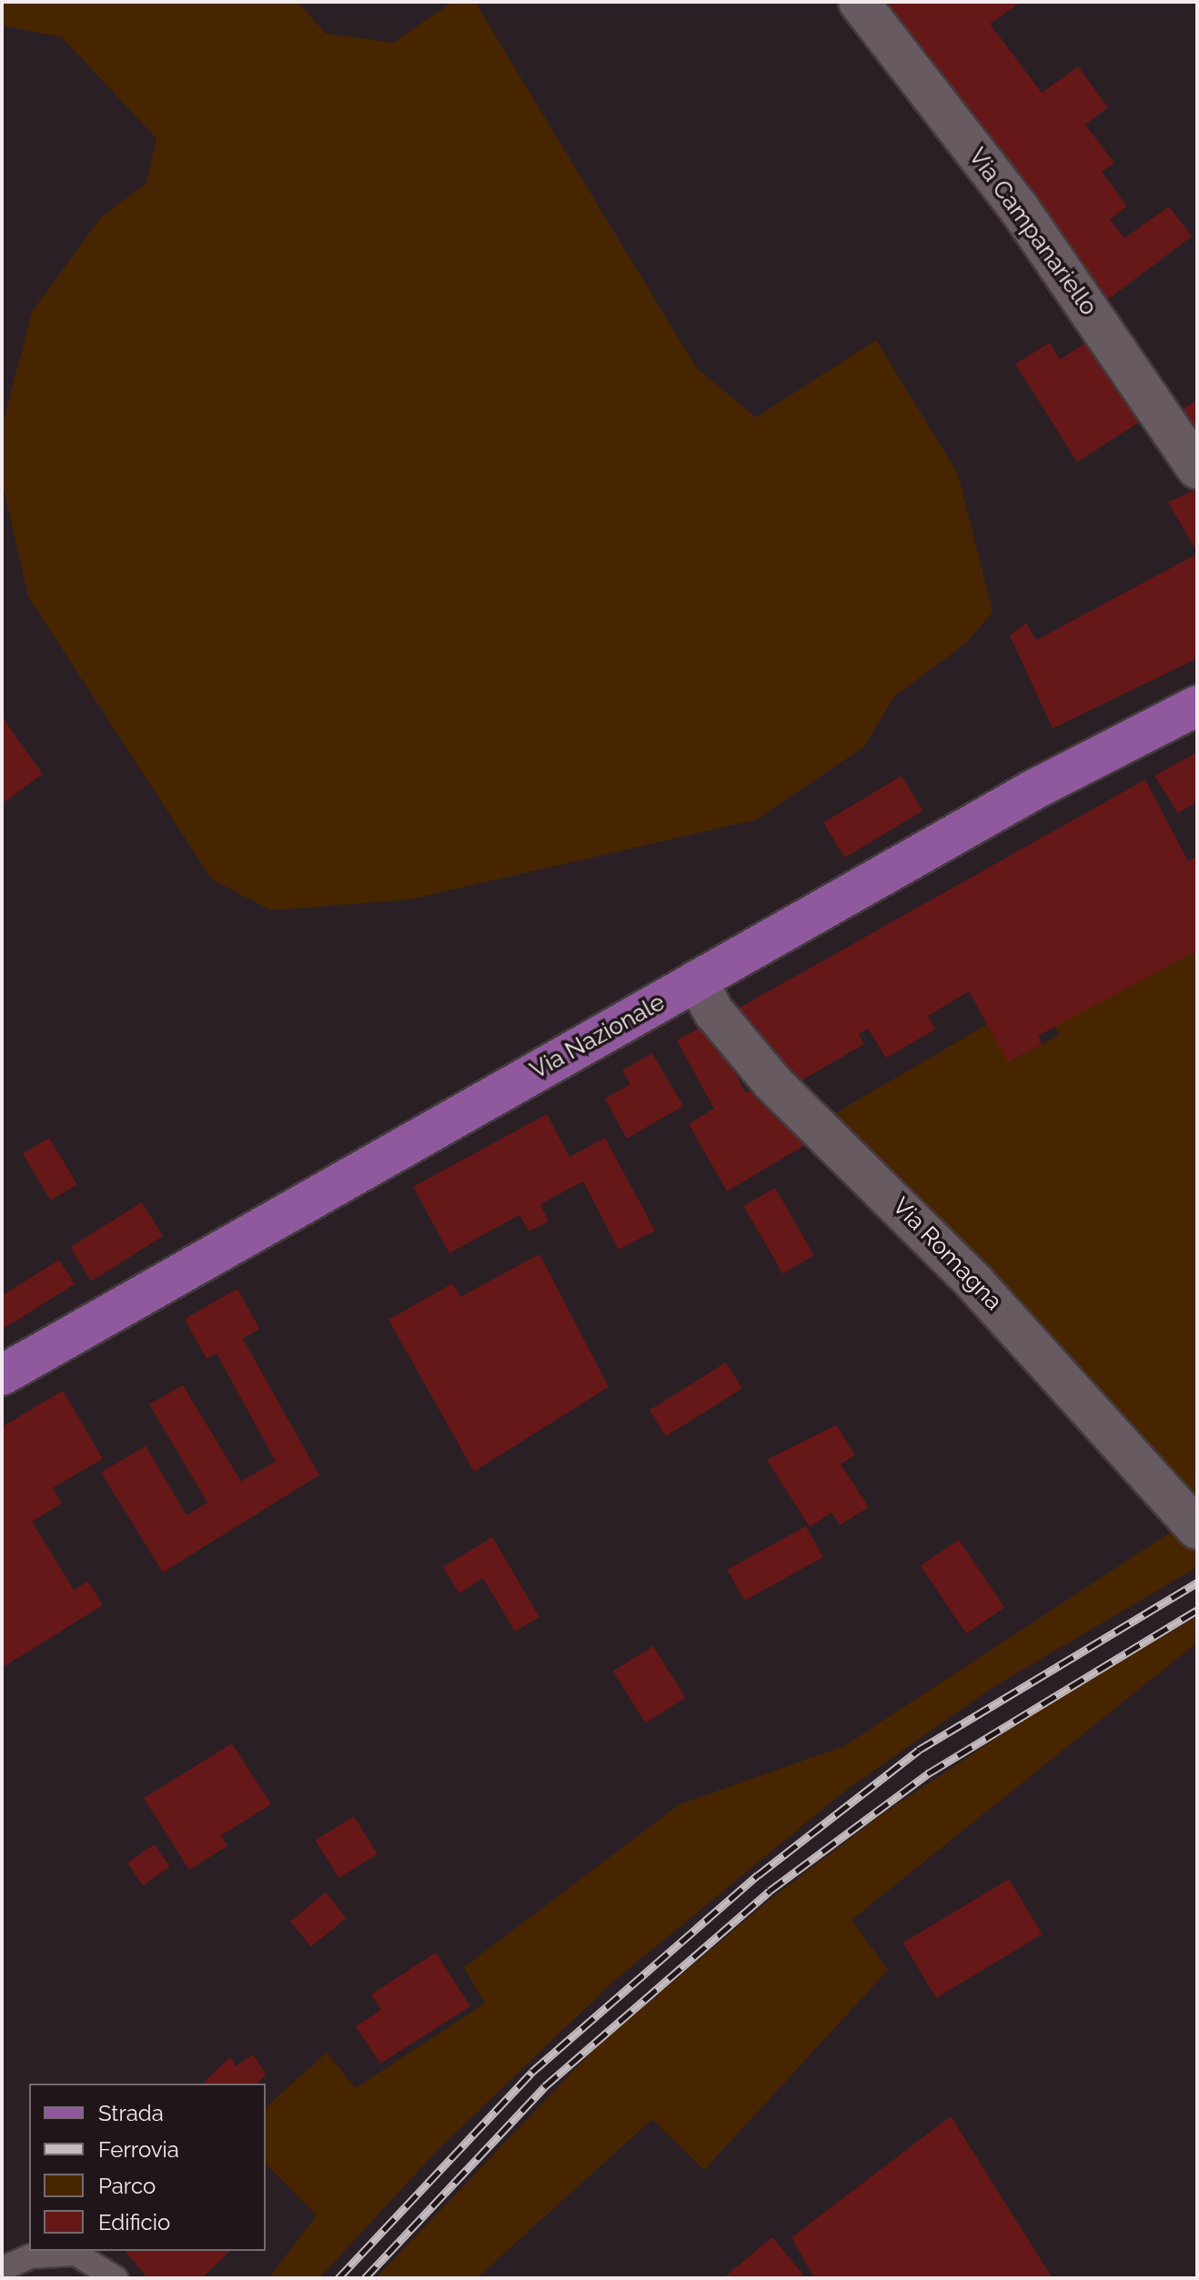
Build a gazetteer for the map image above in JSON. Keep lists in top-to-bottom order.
{
  "streets": {
    "main road": ["Via Nazionale"],
    "street": ["Via Campanariello", "Via Romagna"]
  },
  "crossings": [
    ["Via Nazionale", "Via Romagna"]
  ],
  "legend": [
    "Strada",
    "Ferrovia",
    "Parco",
    "Edificio"
  ]
}
